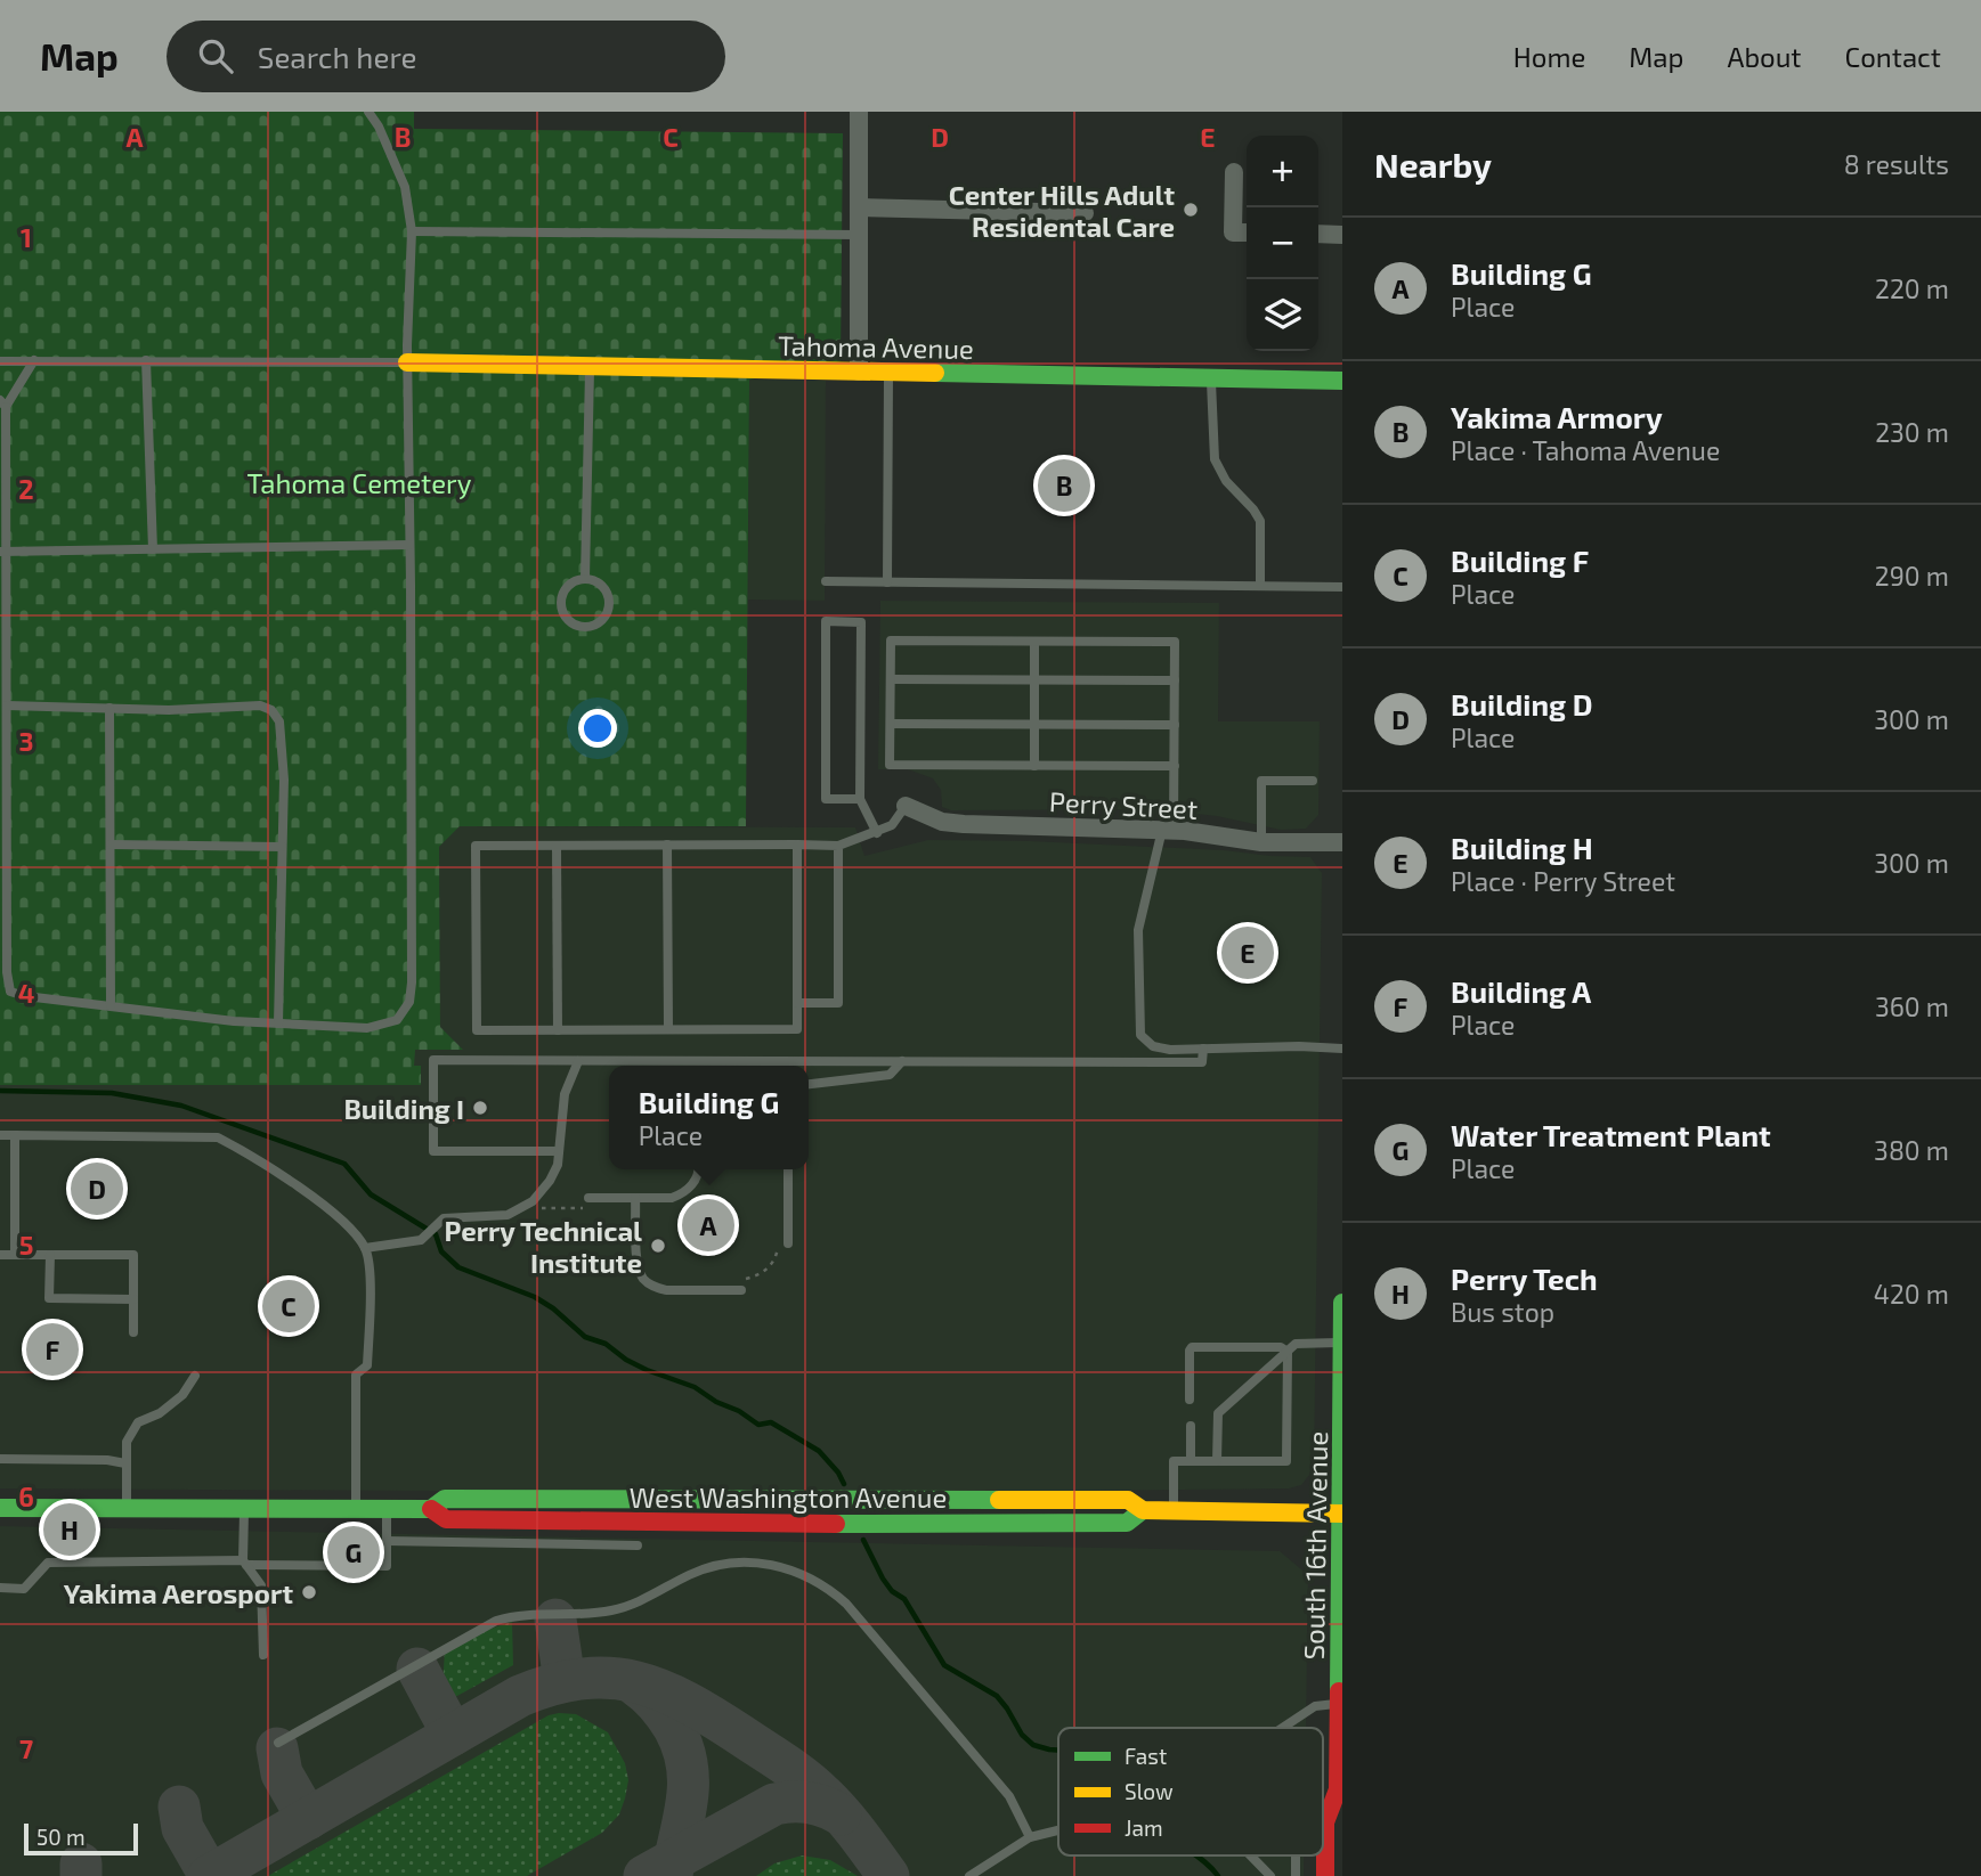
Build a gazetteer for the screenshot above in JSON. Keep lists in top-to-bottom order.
{
  "streets": {
    "main road": ["Tahoma Avenue", "West Washington Avenue", "South 16th Avenue"],
    "street": ["Perry Street"]
  },
  "crossings": [
    ["West Washington Avenue", "South 16th Avenue"]
  ],
  "parks": ["Tahoma Cemetery"],
  "places": [
    "Center Hills Adult Residental Care",
    "Building I",
    "Perry Technical Institute",
    "Yakima Aerosport"
  ],
  "legend": ["Fast", "Slow", "Jam"],
  "scale_bar": "50 m",
  "page": {
    "header": "Map",
    "search": "Search here",
    "nav": [
      "Home",
      "Map",
      "About",
      "Contact"
    ],
    "heading": ["Nearby", "8 results"],
    "map_buttons": ["+", "−"],
    "list": [
      {
        "mark": "A",
        "name": "Building G",
        "note": "Place",
        "value": "220 m"
      },
      {
        "mark": "B",
        "name": "Yakima Armory",
        "note": "Place · Tahoma Avenue",
        "value": "230 m"
      },
      {
        "mark": "C",
        "name": "Building F",
        "note": "Place",
        "value": "290 m"
      },
      {
        "mark": "D",
        "name": "Building D",
        "note": "Place",
        "value": "300 m"
      },
      {
        "mark": "E",
        "name": "Building H",
        "note": "Place · Perry Street",
        "value": "300 m"
      },
      {
        "mark": "F",
        "name": "Building A",
        "note": "Place",
        "value": "360 m"
      },
      {
        "mark": "G",
        "name": "Water Treatment Plant",
        "note": "Place",
        "value": "380 m"
      },
      {
        "mark": "H",
        "name": "Perry Tech",
        "note": "Bus stop",
        "value": "420 m"
      }
    ],
    "pins": [
      "B",
      "E",
      "D",
      "A",
      "C",
      "F",
      "H",
      "G"
    ],
    "popup": ["Building G", "Place"],
    "scale": "50 m"
  },
  "grid": {
    "columns": [
      "A",
      "B",
      "C",
      "D",
      "E"
    ],
    "rows": [
      "1",
      "2",
      "3",
      "4",
      "5",
      "6",
      "7"
    ]
  }
}
